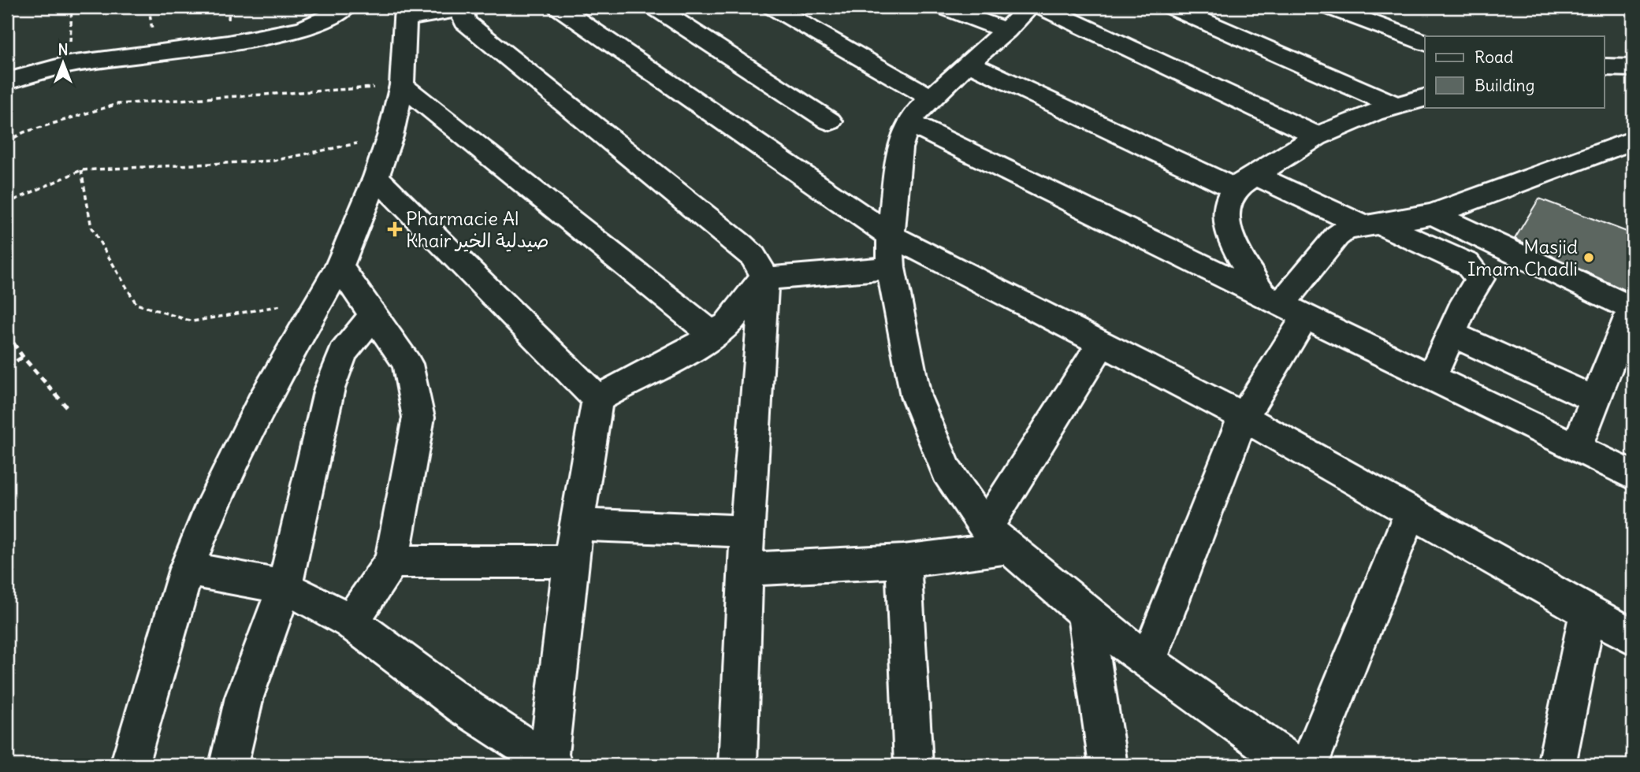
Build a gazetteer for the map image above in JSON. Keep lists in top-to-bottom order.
{
  "places": {
    "health": ["Pharmacie Al Khair صيدلية الخير"],
    "other": ["Masjid Imam Chadli"]
  },
  "legend": ["Road", "Building"],
  "north": "top"
}
